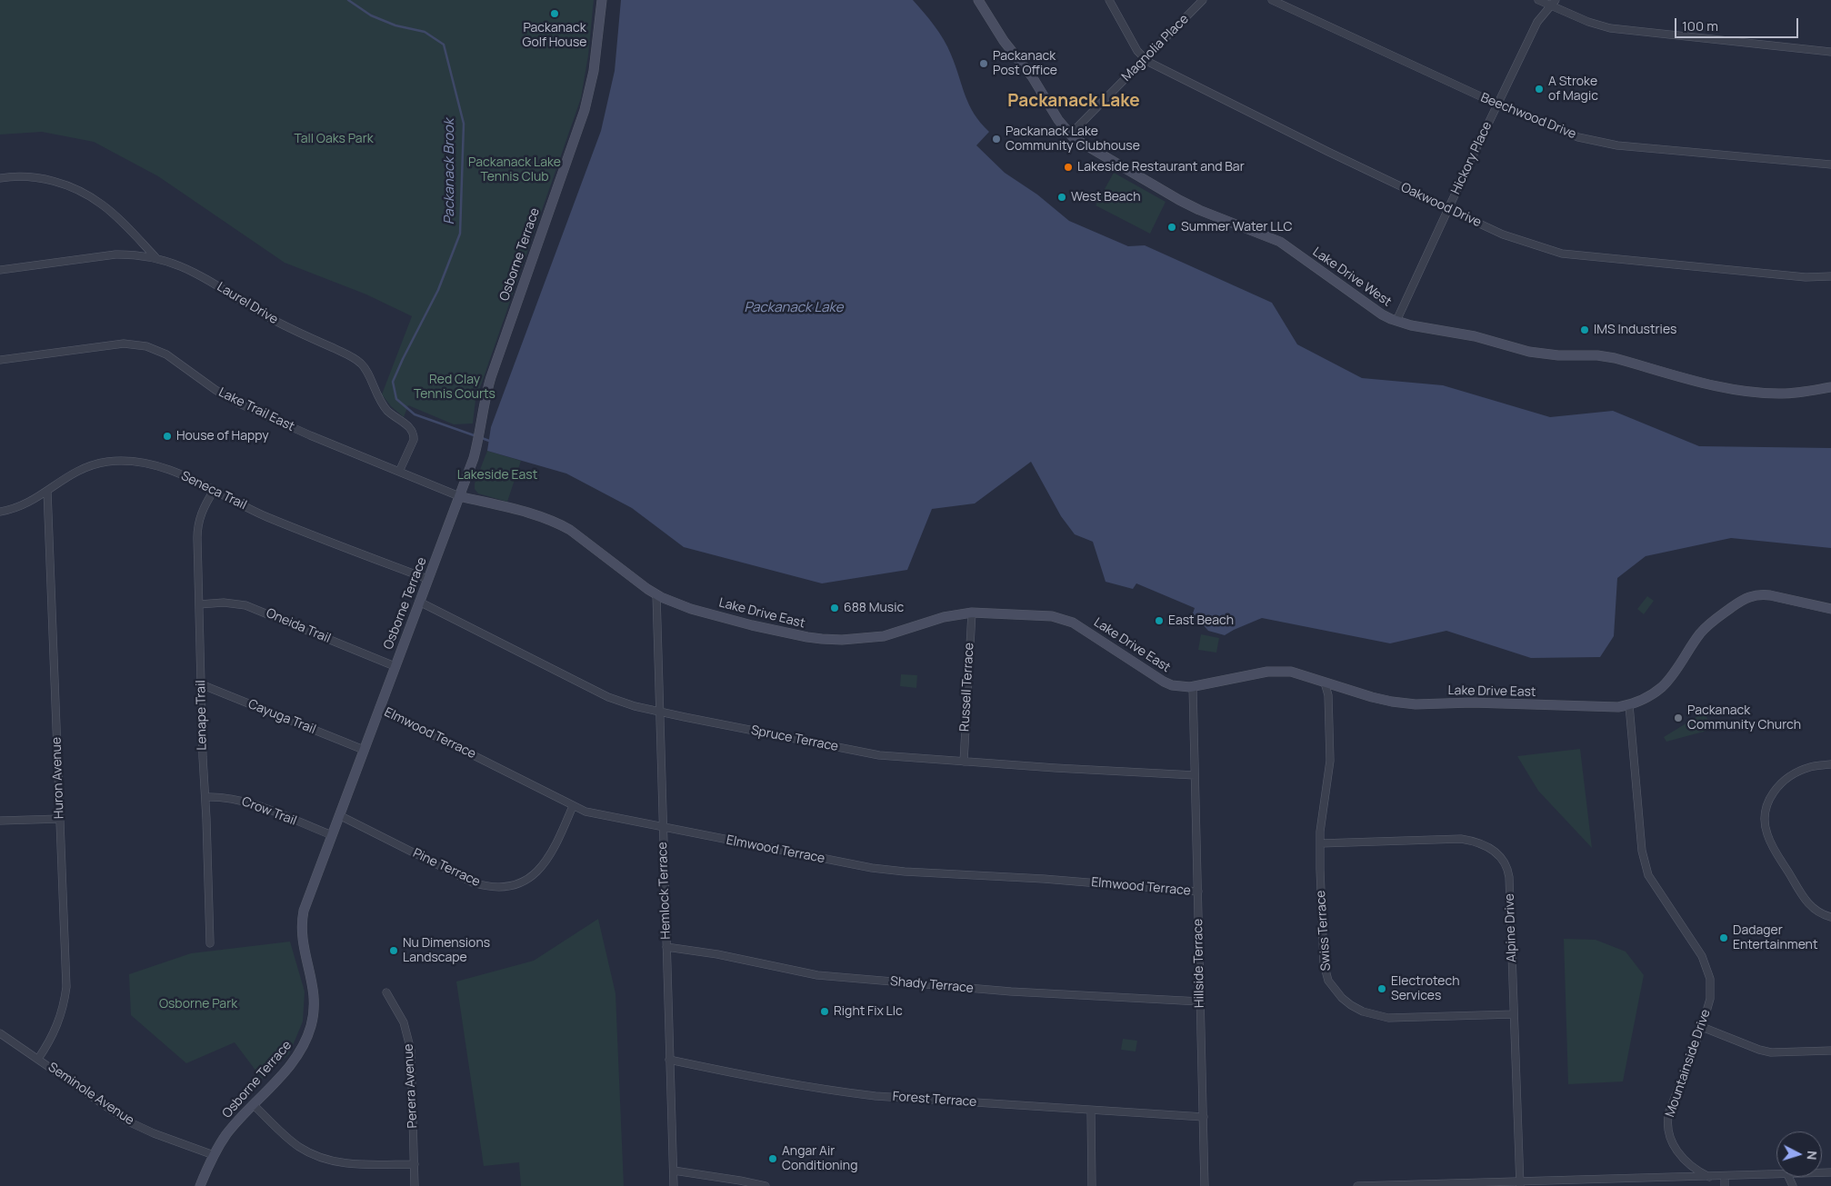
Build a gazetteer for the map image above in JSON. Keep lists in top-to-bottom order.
{
  "streets": {
    "street": [
      "Magnolia Place",
      "Beechwood Drive",
      "Hickory Place",
      "Oakwood Drive",
      "Osborne Terrace",
      "Lake Drive West",
      "Laurel Drive",
      "Lake Trail East",
      "Seneca Trail",
      "Lake Drive East",
      "Oneida Trail",
      "Russell Terrace",
      "Lenape Trail",
      "Cayuga Trail",
      "Elmwood Terrace",
      "Spruce Terrace",
      "Huron Avenue",
      "Crow Trail",
      "Pine Terrace",
      "Hemlock Terrace",
      "Alpine Drive",
      "Swiss Terrace",
      "Hillside Terrace",
      "Shady Terrace",
      "Mountainside Drive",
      "Perera Avenue",
      "Seminole Avenue",
      "Forest Terrace"
    ]
  },
  "crossings": [
    ["Magnolia Place", "Oakwood Drive"],
    ["Magnolia Place", "Lake Drive West"],
    ["Beechwood Drive", "Hickory Place"],
    ["Hickory Place", "Oakwood Drive"],
    ["Hickory Place", "Lake Drive West"],
    ["Osborne Terrace", "Lake Trail East"],
    ["Osborne Terrace", "Seneca Trail"],
    ["Osborne Terrace", "Lake Drive East"],
    ["Osborne Terrace", "Oneida Trail"],
    ["Osborne Terrace", "Cayuga Trail"],
    ["Osborne Terrace", "Elmwood Terrace"],
    ["Osborne Terrace", "Spruce Terrace"],
    ["Osborne Terrace", "Crow Trail"],
    ["Osborne Terrace", "Pine Terrace"],
    ["Osborne Terrace", "Seminole Avenue"],
    ["Laurel Drive", "Lake Trail East"],
    ["Lake Trail East", "Lake Drive East"],
    ["Seneca Trail", "Lenape Trail"],
    ["Seneca Trail", "Huron Avenue"],
    ["Lake Drive East", "Russell Terrace"],
    ["Lake Drive East", "Hemlock Terrace"],
    ["Lake Drive East", "Swiss Terrace"],
    ["Lake Drive East", "Hillside Terrace"],
    ["Lake Drive East", "Mountainside Drive"],
    ["Oneida Trail", "Lenape Trail"],
    ["Russell Terrace", "Spruce Terrace"],
    ["Lenape Trail", "Cayuga Trail"],
    ["Lenape Trail", "Crow Trail"],
    ["Elmwood Terrace", "Pine Terrace"],
    ["Elmwood Terrace", "Hemlock Terrace"],
    ["Elmwood Terrace", "Hillside Terrace"],
    ["Spruce Terrace", "Hemlock Terrace"],
    ["Spruce Terrace", "Hillside Terrace"],
    ["Huron Avenue", "Seminole Avenue"],
    ["Hemlock Terrace", "Shady Terrace"],
    ["Hemlock Terrace", "Forest Terrace"],
    ["Alpine Drive", "Swiss Terrace"],
    ["Hillside Terrace", "Shady Terrace"],
    ["Hillside Terrace", "Forest Terrace"]
  ],
  "districts": ["Packanack Lake"],
  "water": ["Packanack Brook", "Packanack Lake"],
  "parks": [
    "Tall Oaks Park",
    "Packanack Lake Tennis Club",
    "Red Clay Tennis Courts",
    "Lakeside East",
    "Osborne Park"
  ],
  "places": [
    "Packanack Golf House",
    "Packanack Post Office",
    "A Stroke of Magic",
    "Packanack Lake Community Clubhouse",
    "Lakeside Restaurant and Bar",
    "West Beach",
    "Summer Water LLC",
    "IMS Industries",
    "House of Happy",
    "688 Music",
    "East Beach",
    "Packanack Community Church",
    "Dadager Entertainment",
    "Nu Dimensions Landscape",
    "Electrotech Services",
    "Right Fix Llc",
    "Angar Air Conditioning"
  ],
  "scale_bar": "100 m",
  "north": "right"
}
